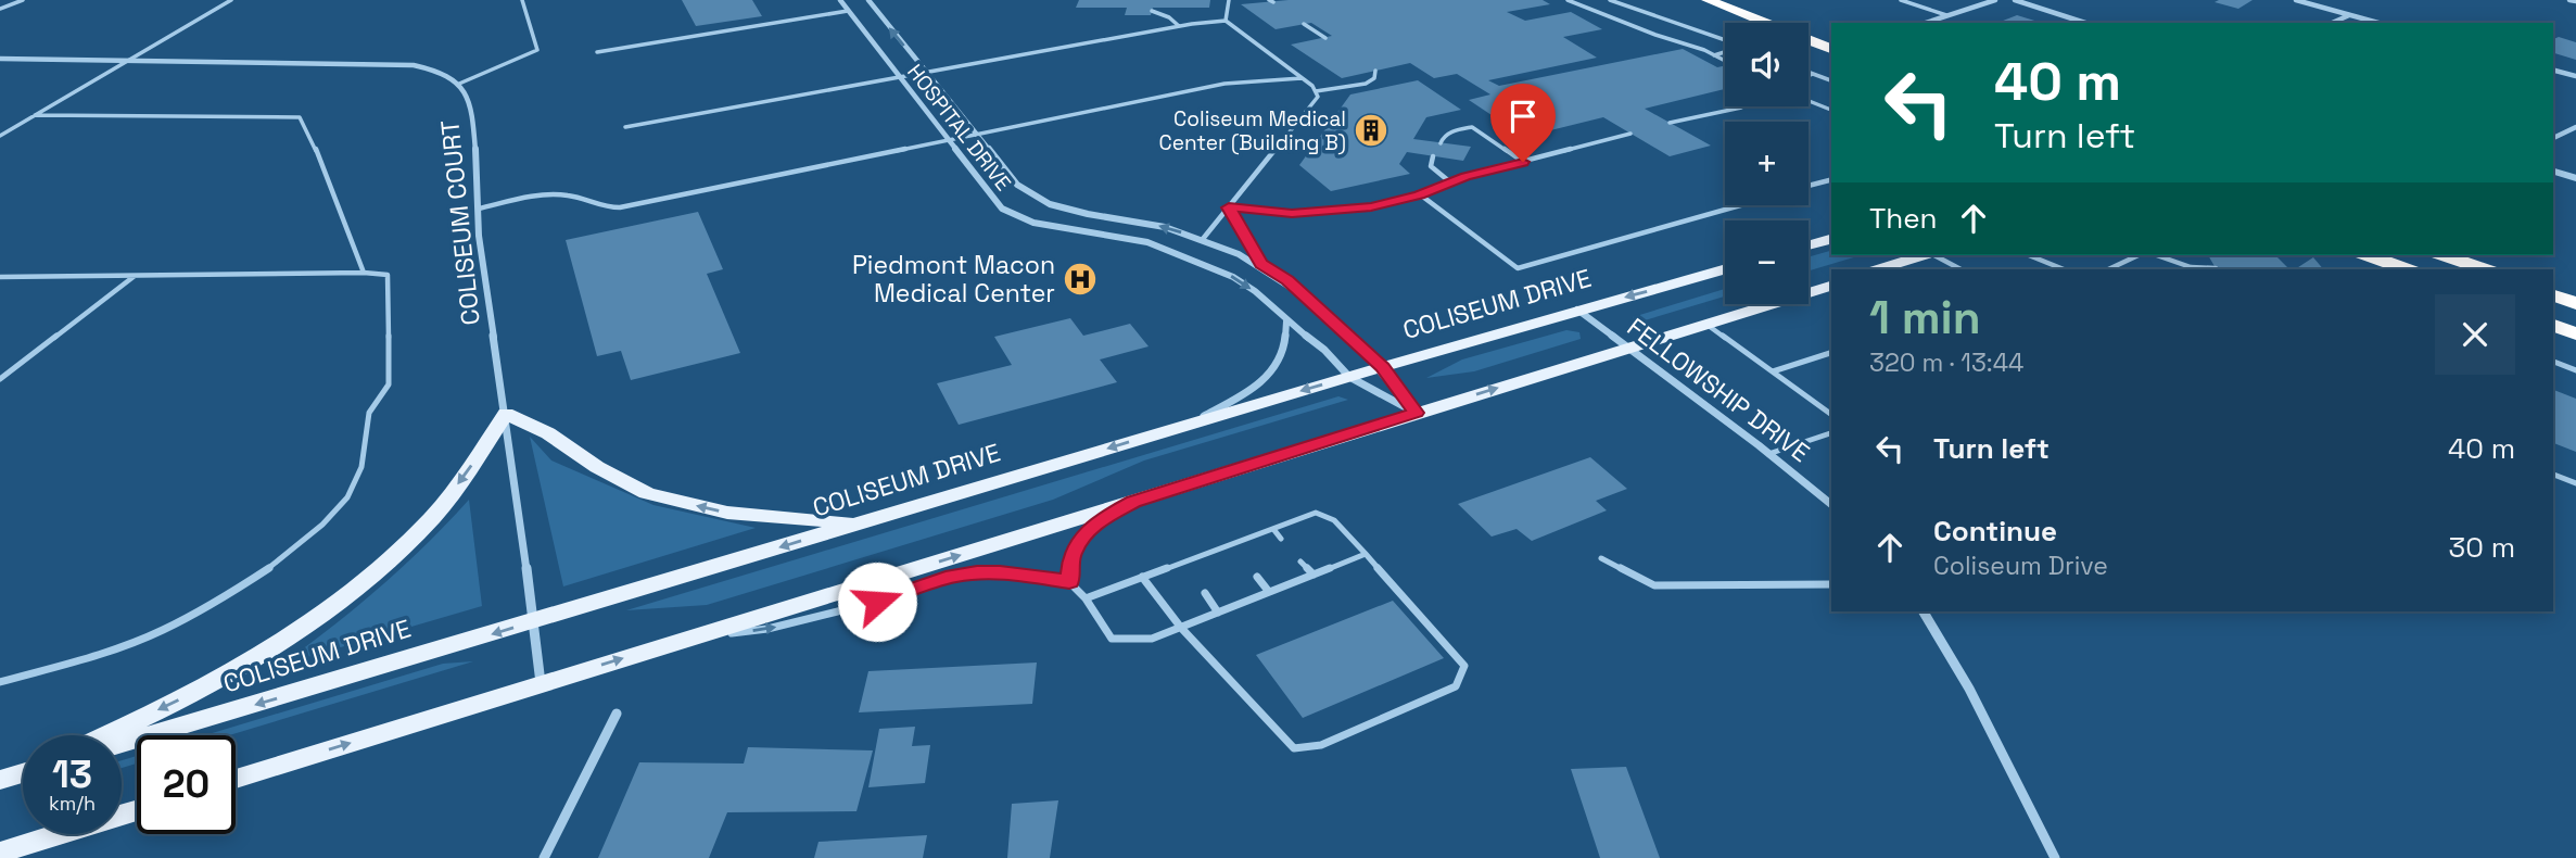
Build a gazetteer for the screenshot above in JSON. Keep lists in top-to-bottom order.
{
  "streets": {
    "main road": ["COLISEUM DRIVE"],
    "street": ["HOSPITAL DRIVE", "COLISEUM COURT", "FELLOWSHIP DRIVE"]
  },
  "crossings": [
    ["HOSPITAL DRIVE", "COLISEUM DRIVE"],
    ["COLISEUM COURT", "COLISEUM DRIVE"],
    ["COLISEUM DRIVE", "FELLOWSHIP DRIVE"]
  ],
  "places": {
    "building": ["Coliseum Medical Center (Building B)"],
    "hospital": ["Piedmont Macon Medical Center"]
  },
  "page": {
    "map_buttons": ["+", "−"],
    "turn": ["40 m", "Turn left"],
    "then": "Then",
    "heading": ["1 min", "320 m · 13:44"],
    "list": [
      {
        "name": "Turn left",
        "value": "40 m"
      },
      {
        "name": "Continue",
        "note": "Coliseum Drive",
        "value": "30 m"
      }
    ],
    "speed": "13 km/h",
    "limit": "20"
  }
}
